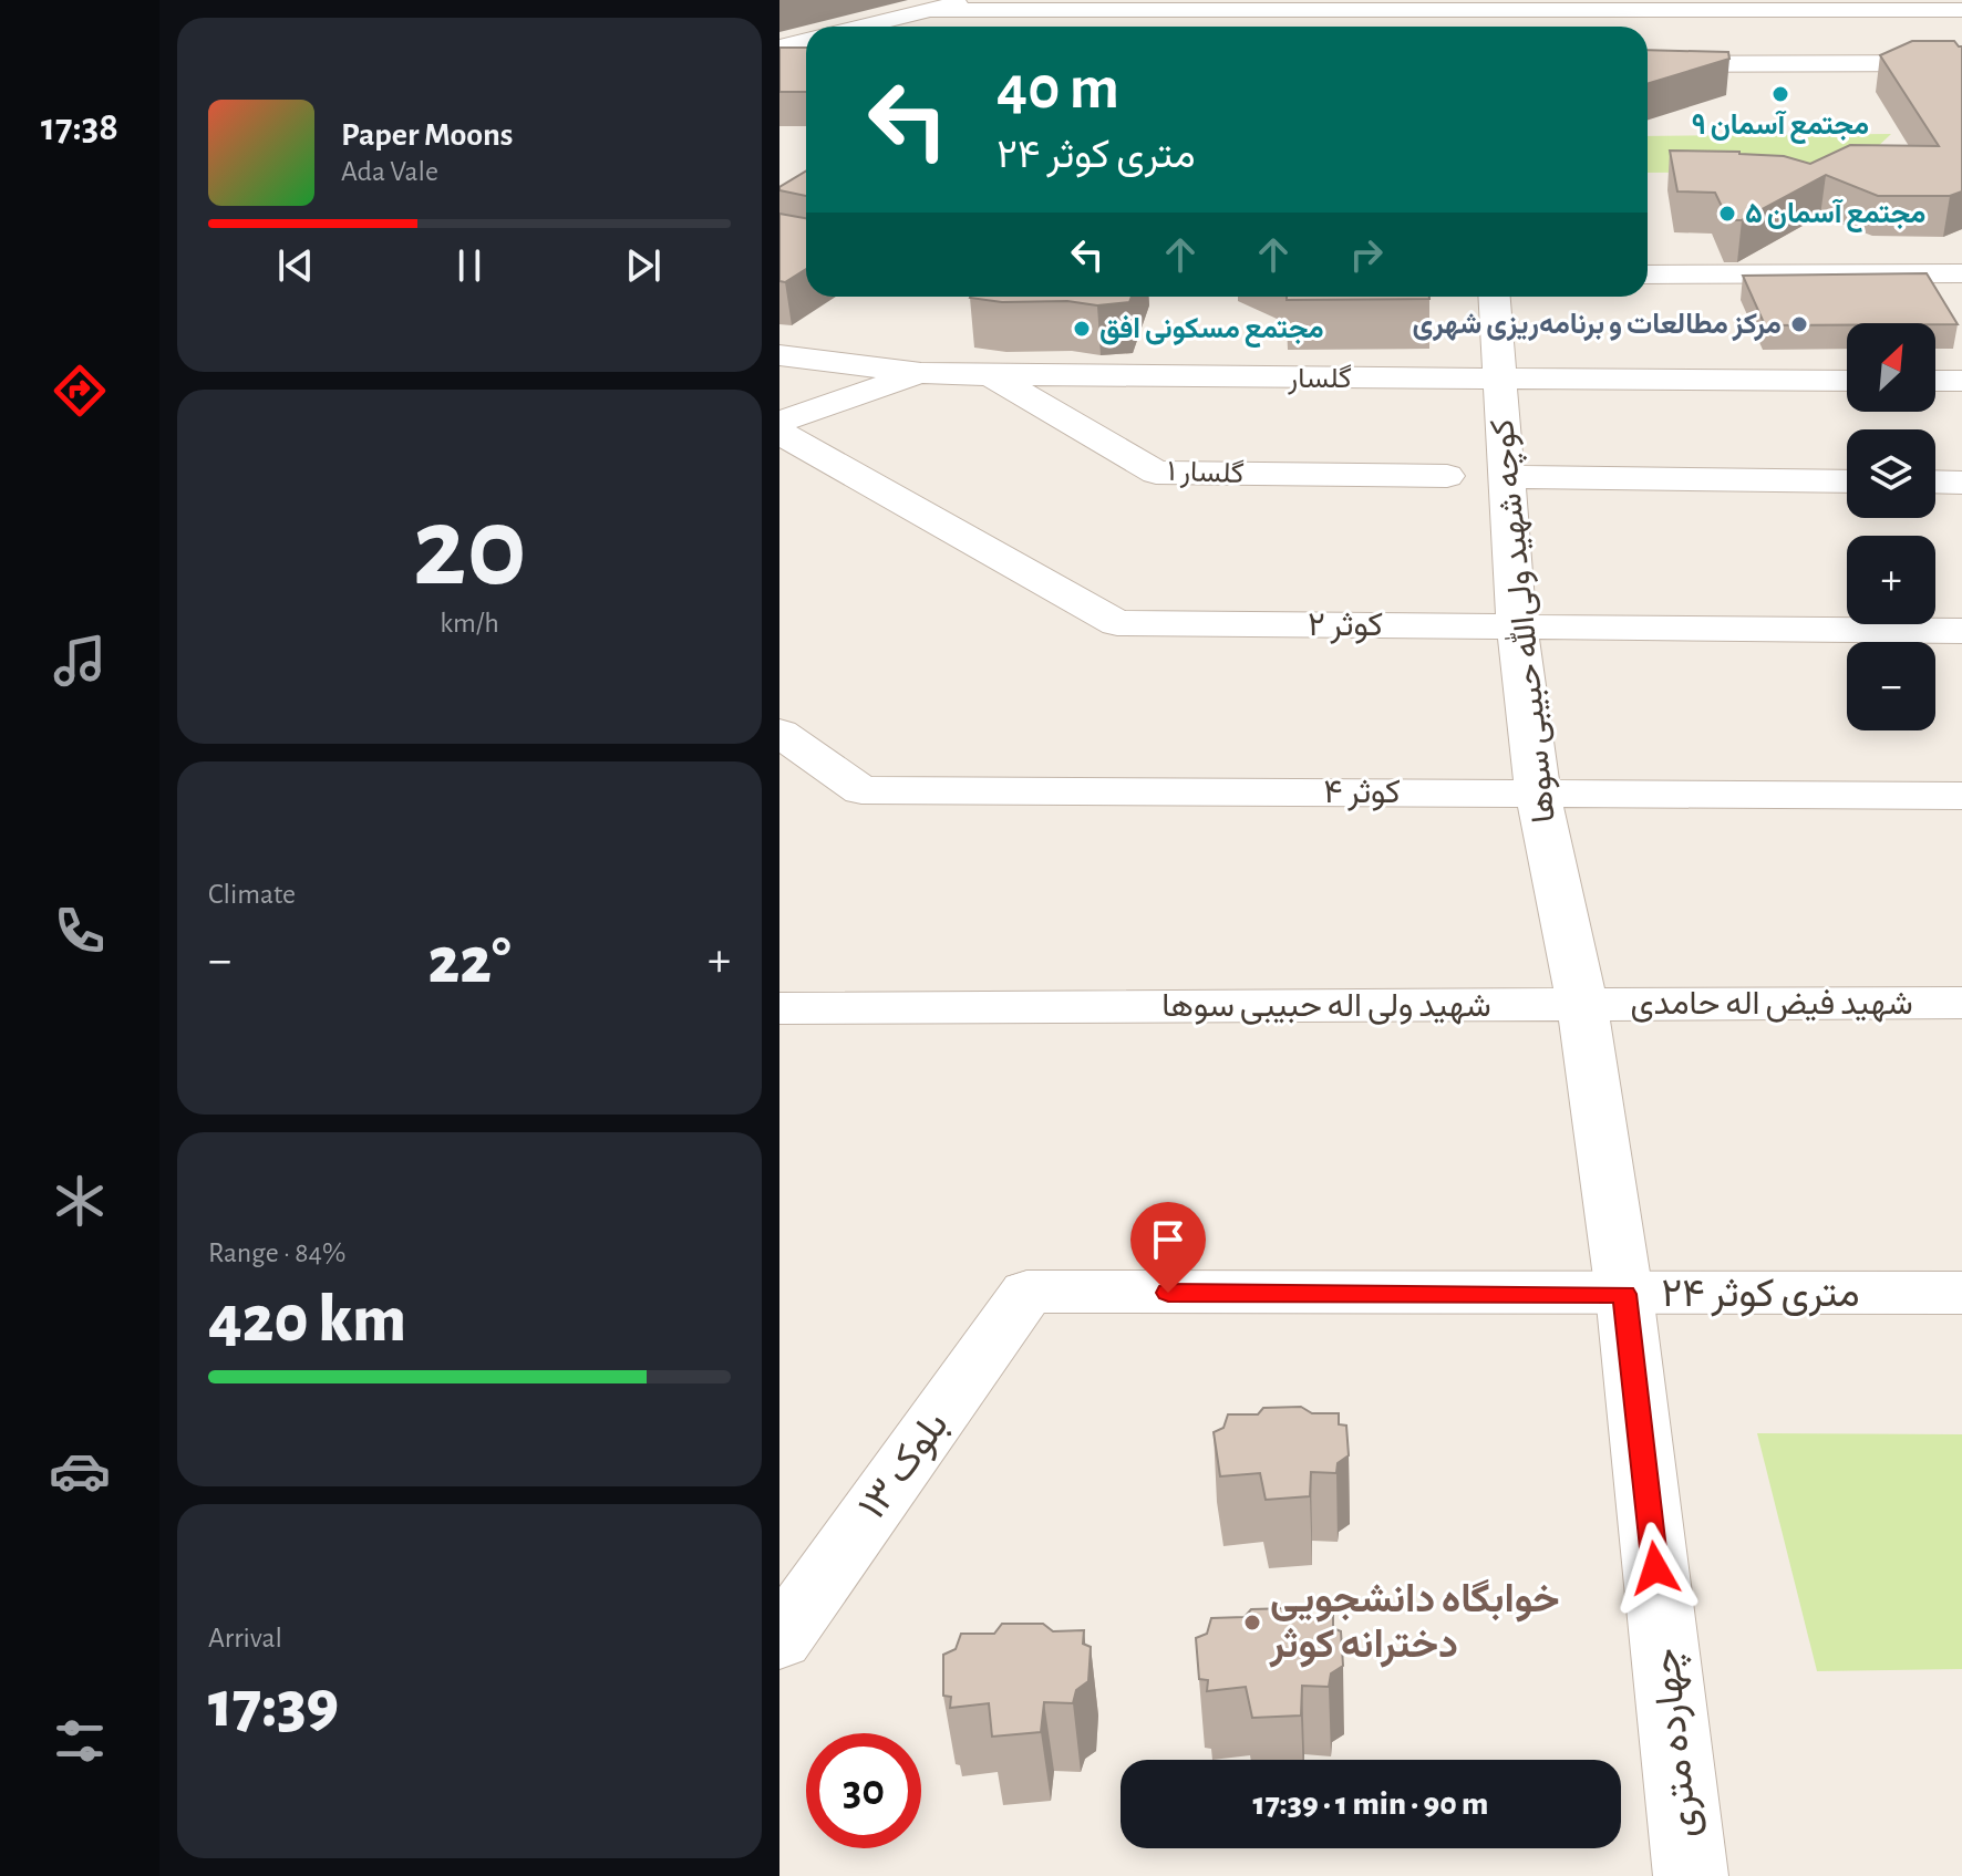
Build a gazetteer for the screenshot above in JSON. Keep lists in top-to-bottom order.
{
  "streets": {
    "street": [
      "گلسار",
      "گلسار ۱",
      "کوچه شهید ولی‌الله حبیبی سوها",
      "کوثر ۲",
      "کوثر ۴",
      "شهید فیض اله حامدی",
      "شهید ولی اله حبیبی سوها",
      "۲۴ متری کوثر",
      "بلوک ۱۳",
      "چهارده متری"
    ]
  },
  "crossings": [
    ["گلسار", "گلسار ۱"],
    ["گلسار", "کوچه شهید ولی‌الله حبیبی سوها"],
    ["کوچه شهید ولی‌الله حبیبی سوها", "کوثر ۲"],
    ["کوچه شهید ولی‌الله حبیبی سوها", "کوثر ۴"],
    ["کوچه شهید ولی‌الله حبیبی سوها", "شهید فیض اله حامدی"],
    ["کوچه شهید ولی‌الله حبیبی سوها", "شهید ولی اله حبیبی سوها"],
    ["شهید فیض اله حامدی", "شهید ولی اله حبیبی سوها"],
    ["۲۴ متری کوثر", "بلوک ۱۳"],
    ["۲۴ متری کوثر", "چهارده متری"]
  ],
  "places": [
    "مجتمع آسمان ۹",
    "مجتمع آسمان ۵",
    "مرکز مطالعات و برنامه‌ریزی شهری",
    "مجتمع مسکونی افق",
    "خوابگاه دانشجویی دخترانه کوثر"
  ],
  "north": "top right",
  "page": {
    "tabs": "17:38",
    "turn": ["40 m", "۲۴ متری کوثر"],
    "song": ["Paper Moons", "Ada Vale"],
    "map_buttons": ["+", "−"],
    "tile": [
      ["20", "km/h"],
      "Climate",
      ["Range · 84%", "420 km"],
      ["Arrival", "17:39"]
    ],
    "heat": ["−", "22°", "+"],
    "limit": "30",
    "trip": "17:39 · 1 min · 90 m"
  }
}
